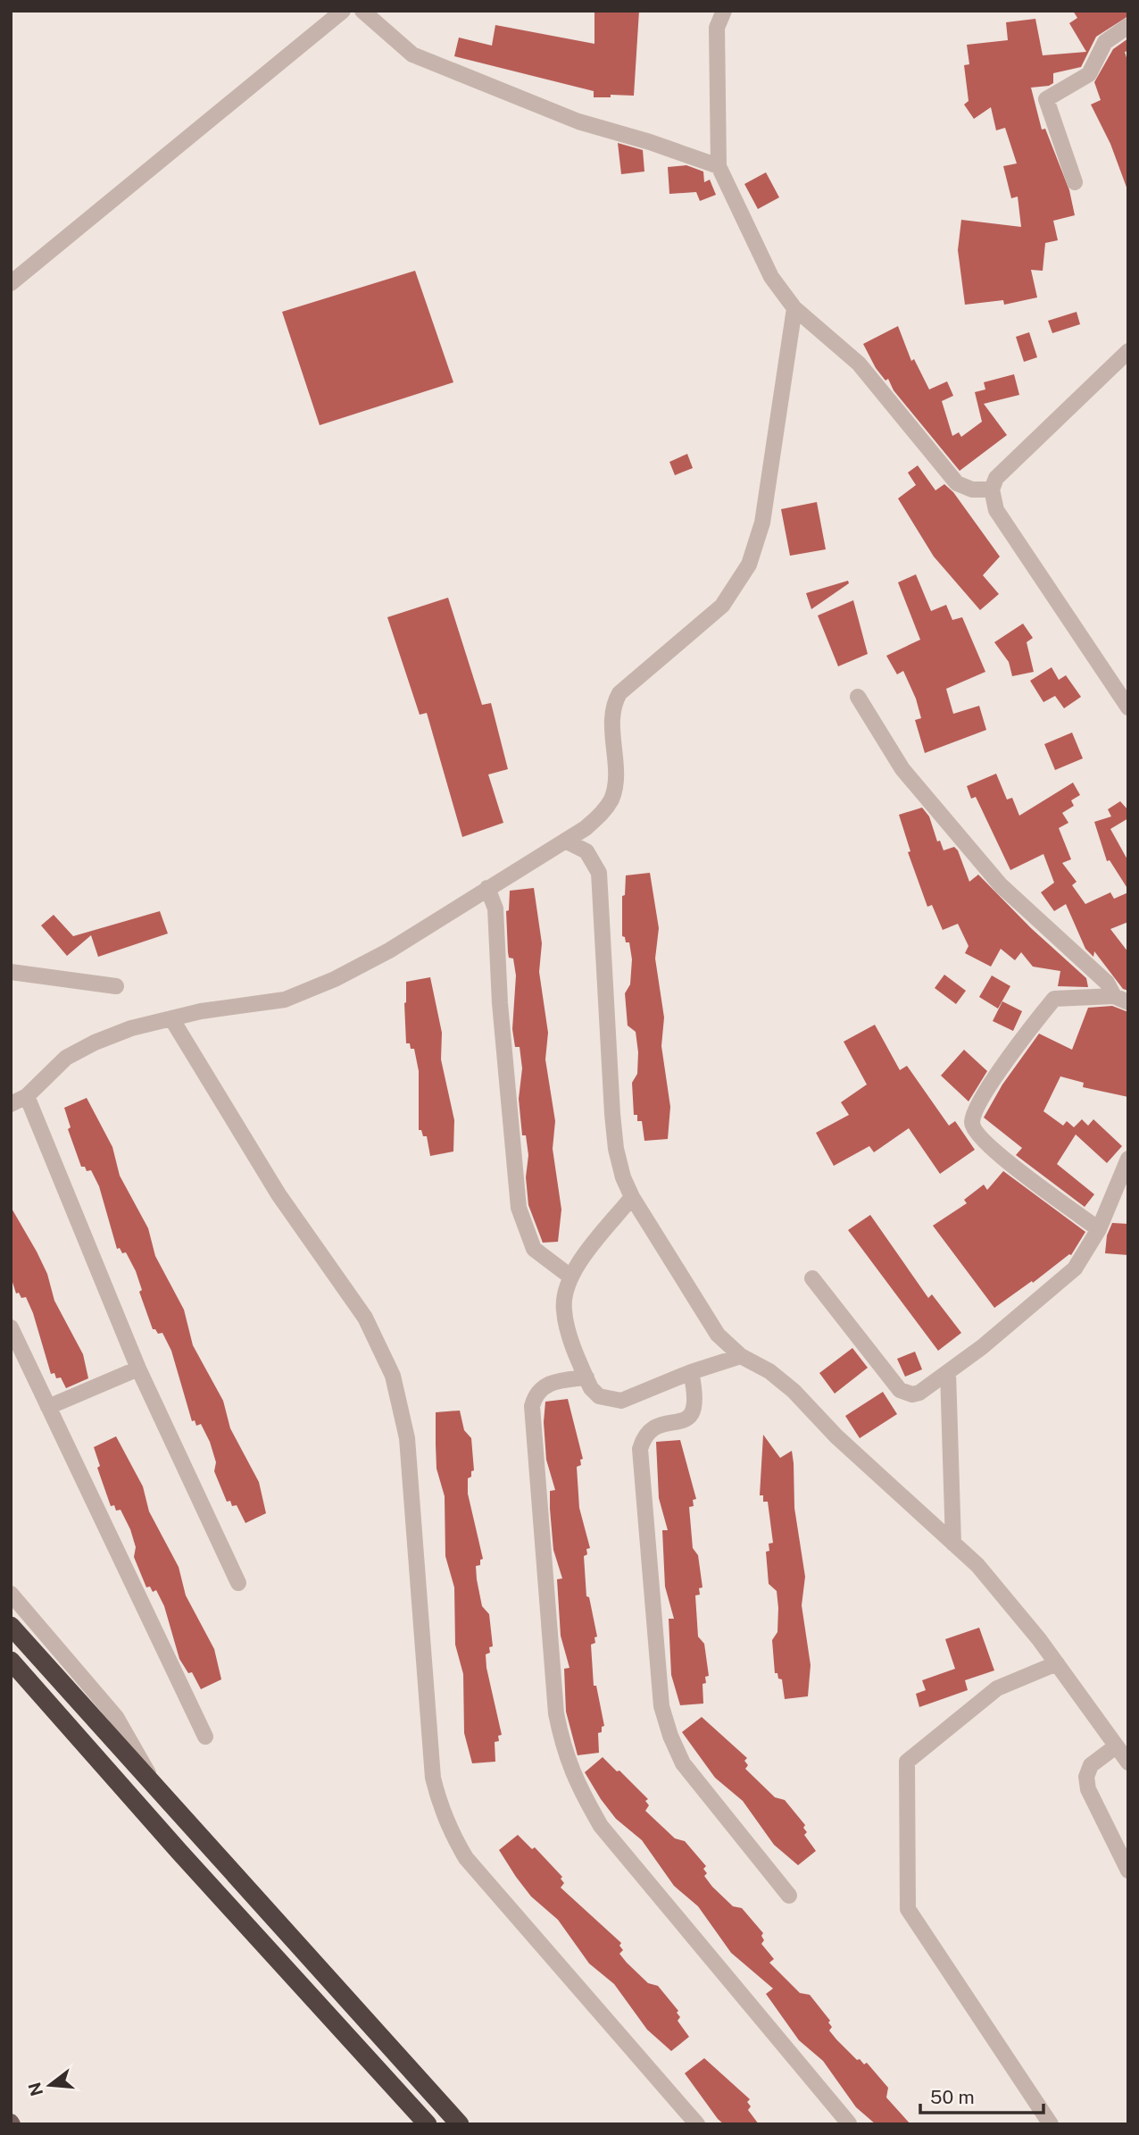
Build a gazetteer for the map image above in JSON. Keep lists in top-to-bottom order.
{
  "scale_bar": "50 m",
  "north": "left"
}
